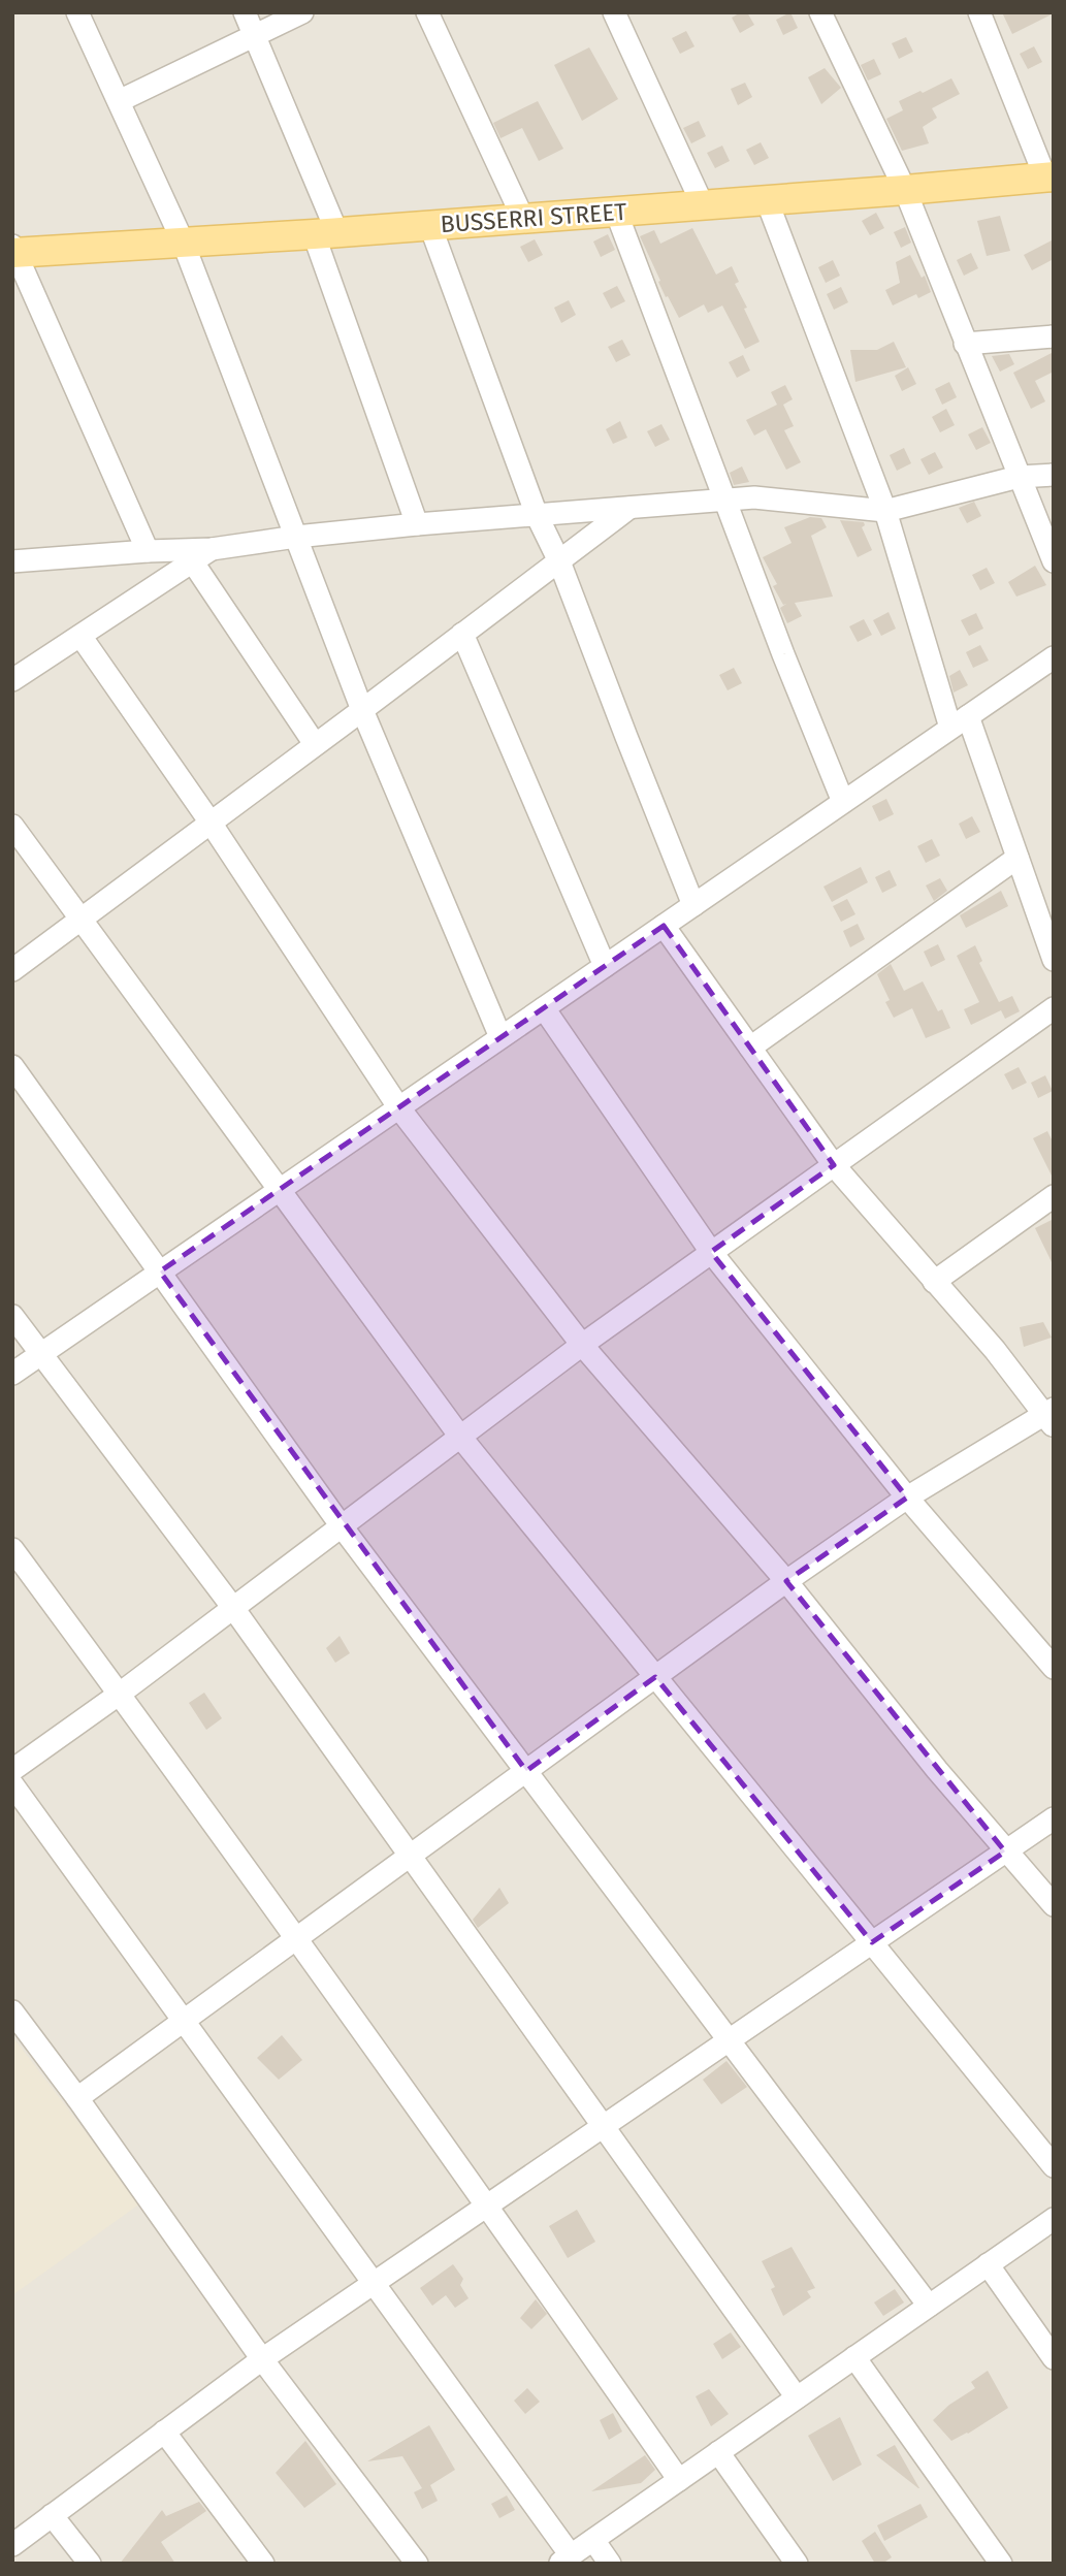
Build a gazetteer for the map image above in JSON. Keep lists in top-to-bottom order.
{
  "streets": {
    "main road": ["BUSSERRI STREET"]
  }
}
